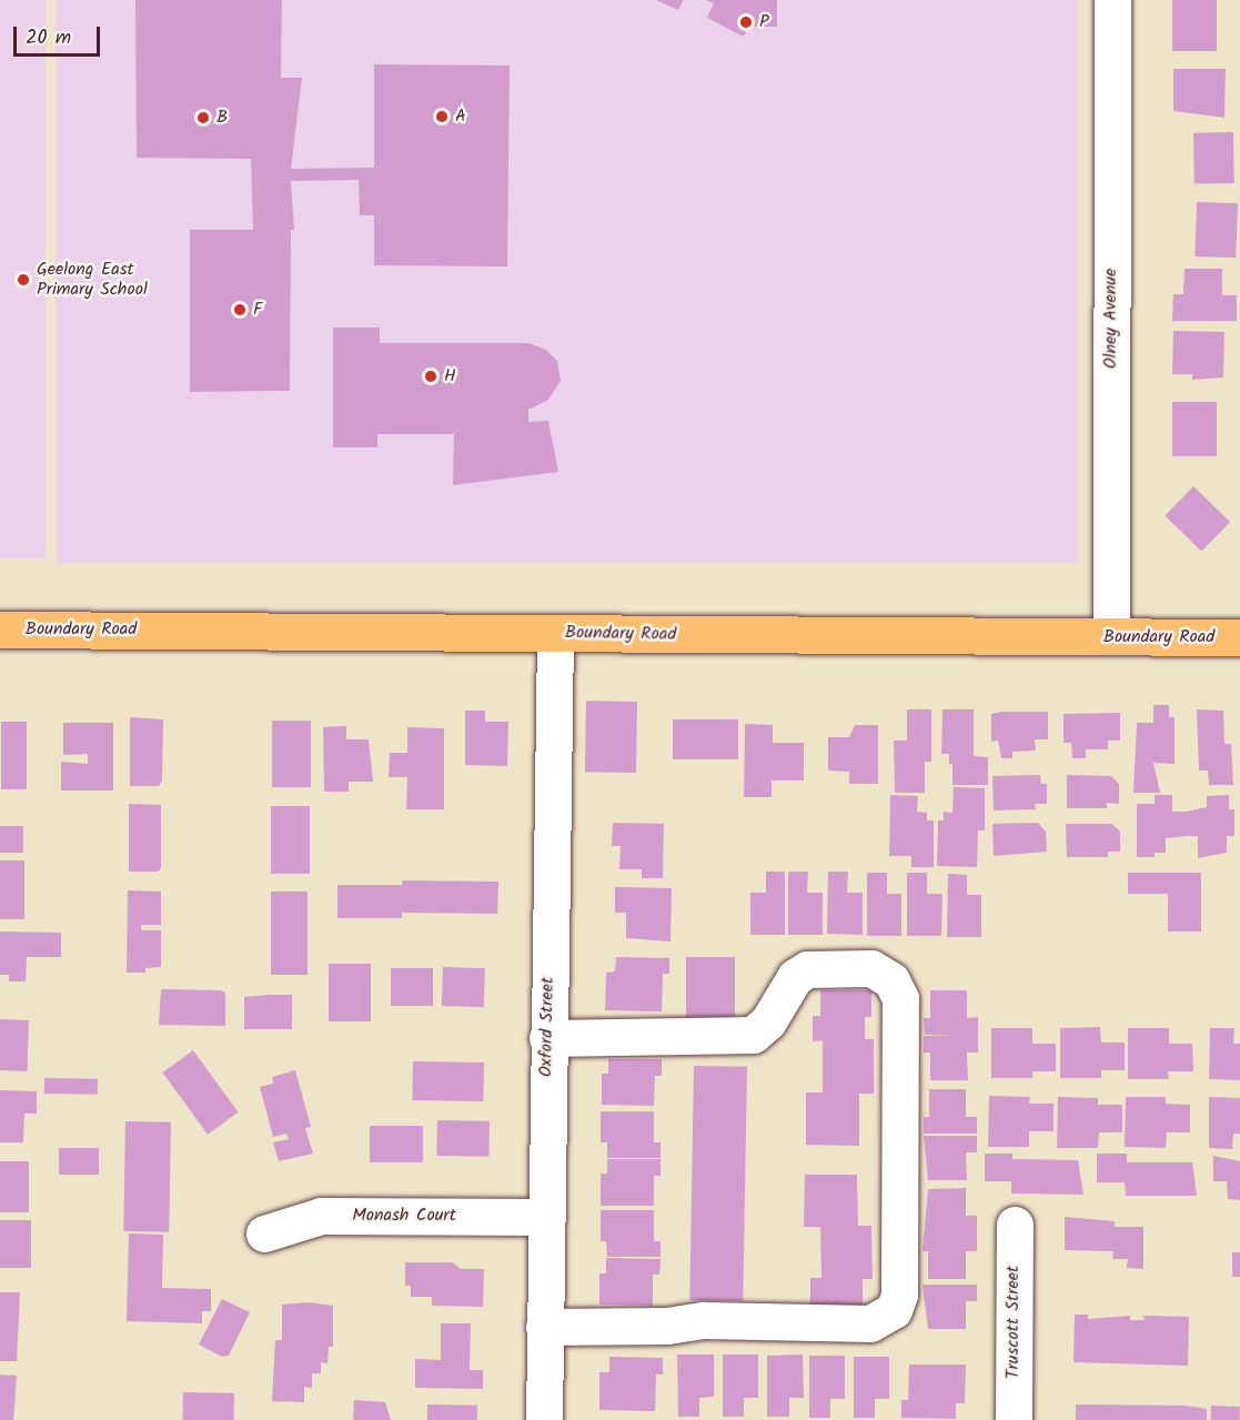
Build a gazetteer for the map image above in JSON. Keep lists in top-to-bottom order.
{
  "streets": {
    "main road": ["Boundary Road"],
    "street": [
      "Olney Avenue",
      "Oxford Street",
      "Monash Court",
      "Truscott Street"
    ]
  },
  "crossings": [
    ["Olney Avenue", "Boundary Road"],
    ["Boundary Road", "Oxford Street"],
    ["Oxford Street", "Monash Court"]
  ],
  "places": [
    "P",
    "A",
    "B",
    "Geelong East Primary School",
    "F",
    "H"
  ],
  "scale_bar": "20 m"
}
